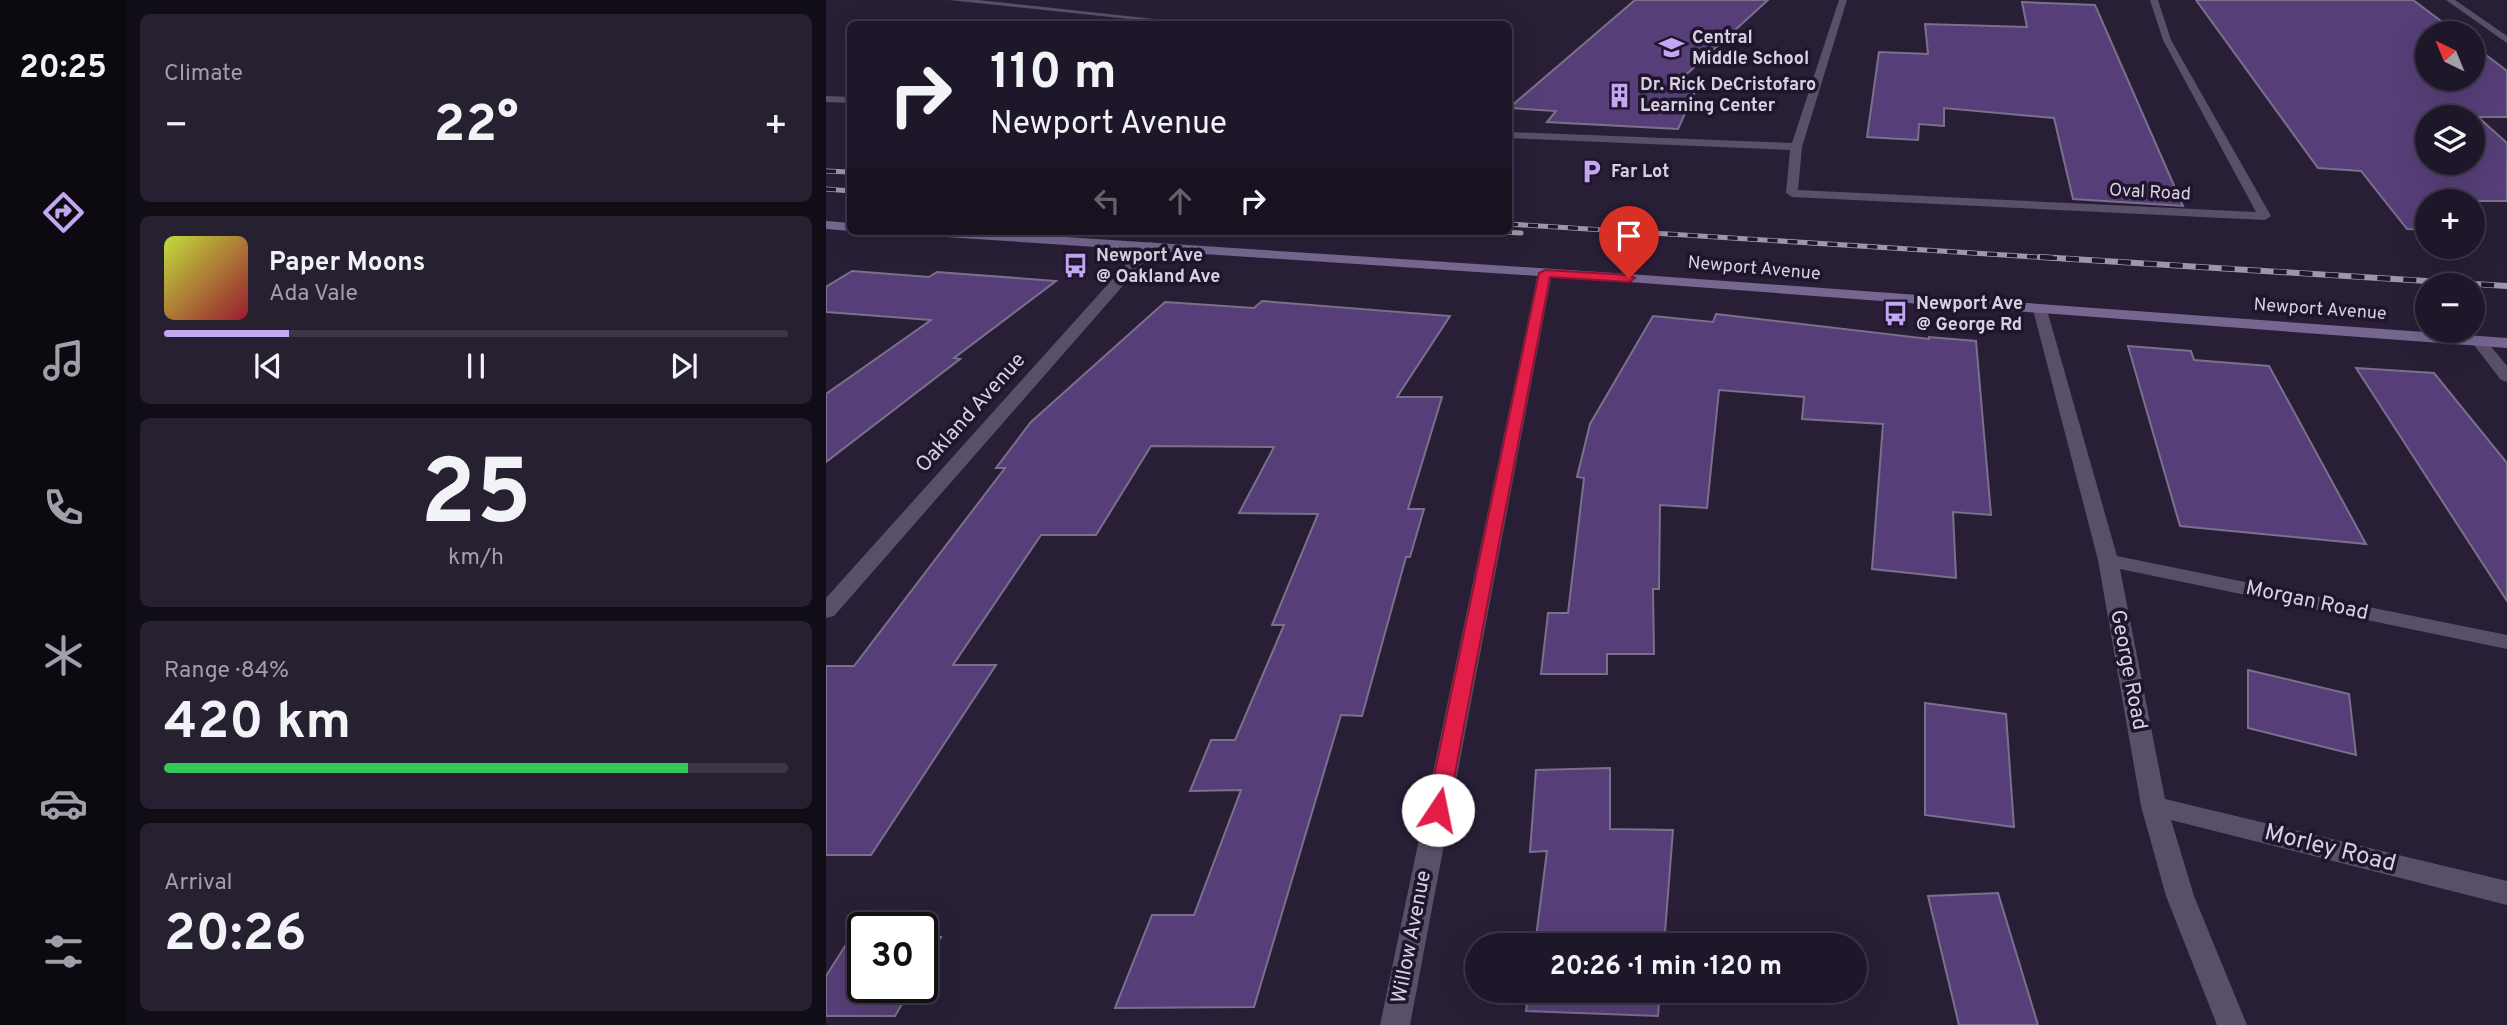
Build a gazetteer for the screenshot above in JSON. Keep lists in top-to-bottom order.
{
  "streets": {
    "main road": ["Newport Avenue"],
    "street": [
      "Oval Road",
      "Oakland Avenue",
      "Morgan Road",
      "George Road",
      "Morley Road",
      "Willow Avenue"
    ]
  },
  "crossings": [
    ["Newport Avenue", "Oakland Avenue"],
    ["Newport Avenue", "George Road"],
    ["Newport Avenue", "Willow Avenue"],
    ["Morgan Road", "George Road"],
    ["George Road", "Morley Road"]
  ],
  "places": {
    "school or university": ["Central Middle School"],
    "building": ["Dr. Rick DeCristofaro Learning Center"],
    "parking": ["Far Lot"],
    "bus stop": ["Newport Ave @ Oakland Ave", "Newport Ave @ George Rd"]
  },
  "north": "top left",
  "page": {
    "tabs": "20:25",
    "tile": [
      "Climate",
      ["25", "km/h"],
      ["Range · 84%", "420 km"],
      ["Arrival", "20:26"]
    ],
    "map_buttons": ["+", "−"],
    "turn": ["110 m", "Newport Avenue"],
    "heat": ["−", "22°", "+"],
    "song": ["Paper Moons", "Ada Vale"],
    "limit": "30",
    "trip": "20:26 · 1 min · 120 m"
  }
}
